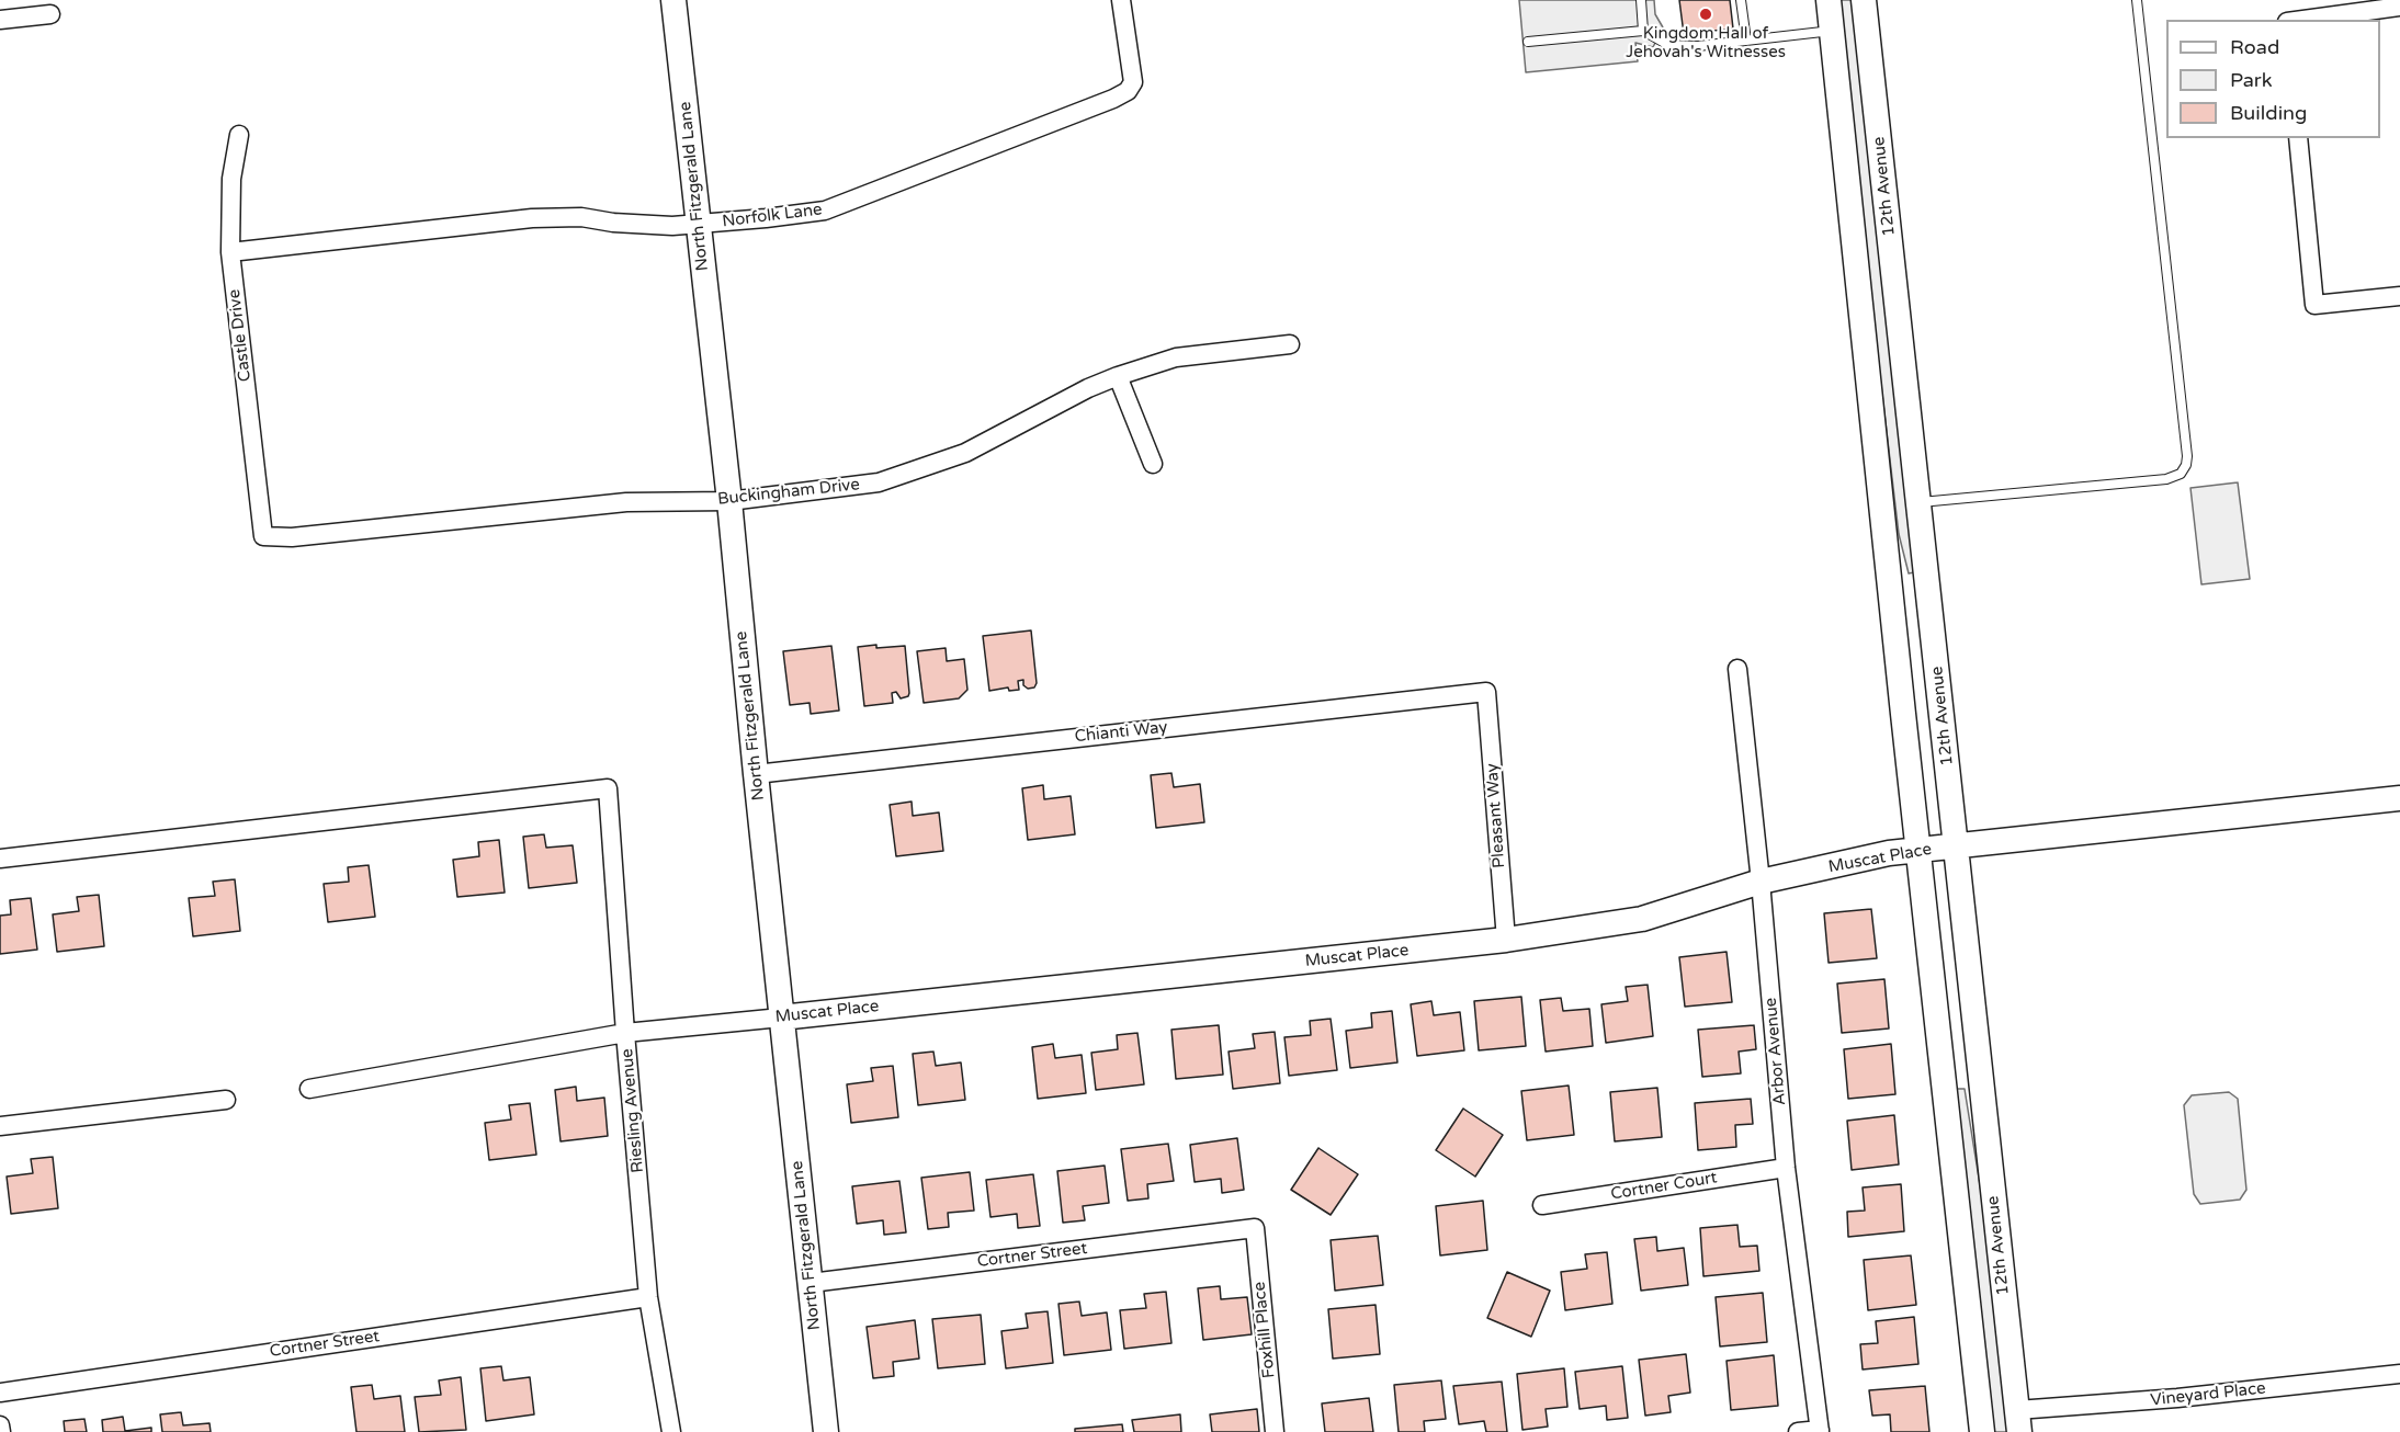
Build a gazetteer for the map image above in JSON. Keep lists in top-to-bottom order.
{
  "streets": {
    "street": [
      "North Fitzgerald Lane",
      "12th Avenue",
      "Norfolk Lane",
      "Castle Drive",
      "Buckingham Drive",
      "Chianti Way",
      "Pleasant Way",
      "Muscat Place",
      "Arbor Avenue",
      "Riesling Avenue",
      "Cortner Court",
      "Cortner Street",
      "Foxhill Place",
      "Vineyard Place"
    ]
  },
  "crossings": [
    ["North Fitzgerald Lane", "Norfolk Lane"],
    ["North Fitzgerald Lane", "Buckingham Drive"],
    ["North Fitzgerald Lane", "Chianti Way"],
    ["North Fitzgerald Lane", "Muscat Place"],
    ["North Fitzgerald Lane", "Cortner Street"],
    ["12th Avenue", "Muscat Place"],
    ["12th Avenue", "Vineyard Place"],
    ["Norfolk Lane", "Castle Drive"],
    ["Castle Drive", "Buckingham Drive"],
    ["Chianti Way", "Pleasant Way"],
    ["Pleasant Way", "Muscat Place"],
    ["Muscat Place", "Arbor Avenue"],
    ["Muscat Place", "Riesling Avenue"],
    ["Arbor Avenue", "Cortner Court"],
    ["Riesling Avenue", "Cortner Street"],
    ["Cortner Street", "Foxhill Place"]
  ],
  "places": ["Kingdom Hall of Jehovah's Witnesses"],
  "legend": ["Road", "Park", "Building"]
}
